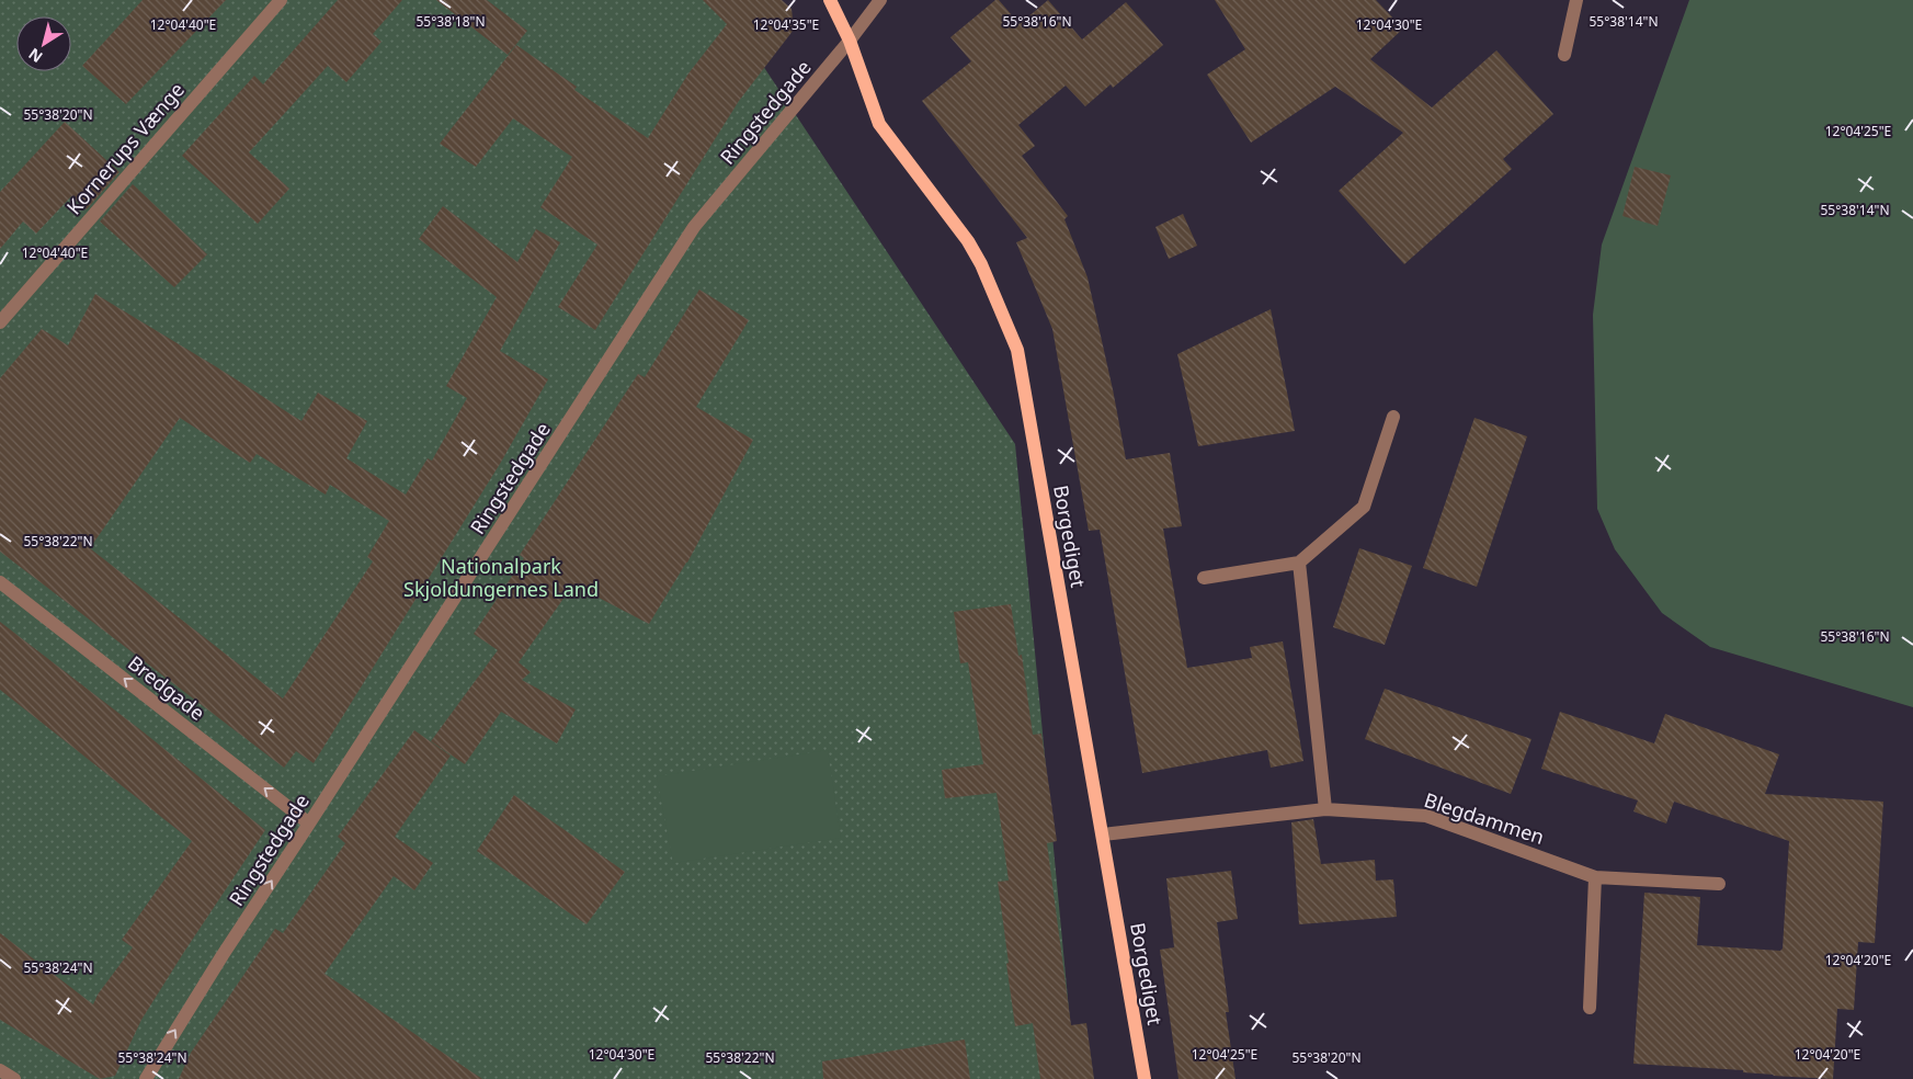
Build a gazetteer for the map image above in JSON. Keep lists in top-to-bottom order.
{
  "streets": {
    "main road": ["Borgediget"],
    "street": [
      "Ringstedgade",
      "Kornerups Vænge",
      "Bredgade",
      "Blegdammen"
    ]
  },
  "crossings": [
    ["Ringstedgade", "Borgediget"],
    ["Ringstedgade", "Bredgade"],
    ["Borgediget", "Blegdammen"]
  ],
  "one_way": ["Bredgade"],
  "parks": ["Nationalpark Skjoldungernes Land"],
  "north": "bottom left",
  "coordinates": [
    "55°38'18\"N",
    "55°38'16\"N",
    "55°38'14\"N",
    "12°04'40\"E",
    "12°04'35\"E",
    "12°04'30\"E",
    "55°38'20\"N",
    "12°04'25\"E",
    "55°38'22\"N",
    "12°04'20\"E",
    "55°38'24\"N"
  ]
}
